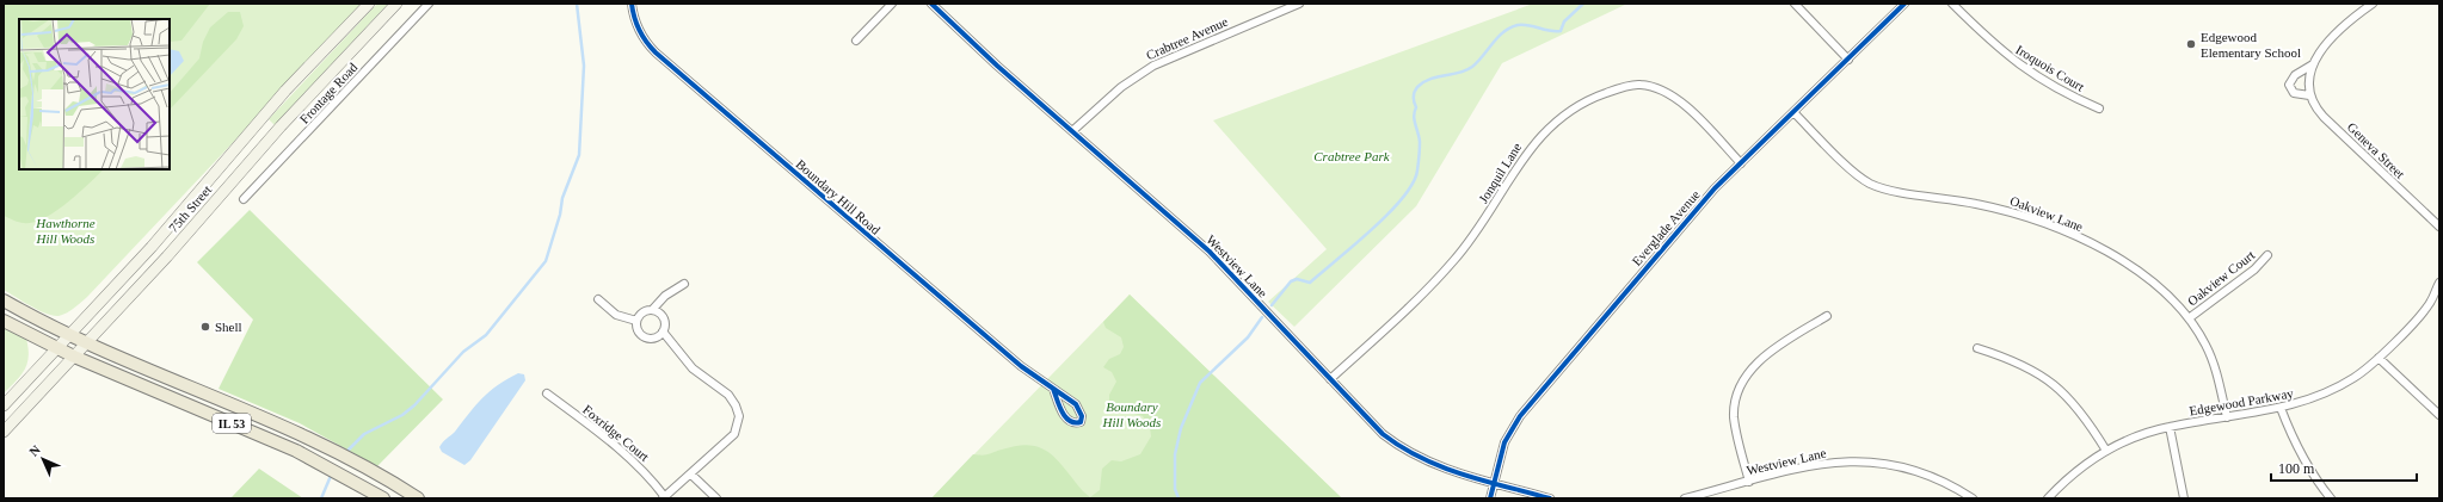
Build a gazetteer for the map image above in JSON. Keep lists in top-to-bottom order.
{
  "streets": {
    "main road": ["75th Street", "IL 53"],
    "street": [
      "Crabtree Avenue",
      "Iroquois Court",
      "Frontage Road",
      "Geneva Street",
      "Jonquil Lane",
      "Boundary Hill Road",
      "Oakview Lane",
      "Everglade Avenue",
      "Westview Lane",
      "Oakview Court",
      "Edgewood Parkway",
      "Foxridge Court"
    ]
  },
  "crossings": [
    ["Crabtree Avenue", "Westview Lane"],
    ["Jonquil Lane", "Everglade Avenue"],
    ["Jonquil Lane", "Westview Lane"],
    ["75th Street", "IL 53"],
    ["Oakview Lane", "Everglade Avenue"],
    ["Oakview Lane", "Oakview Court"],
    ["Oakview Lane", "Edgewood Parkway"],
    ["Everglade Avenue", "Westview Lane"]
  ],
  "parks": ["Crabtree Park", "Hawthorne Hill Woods", "Boundary Hill Woods"],
  "places": ["Edgewood Elementary School", "Shell"],
  "scale_bar": "100 m",
  "north": "top left"
}
